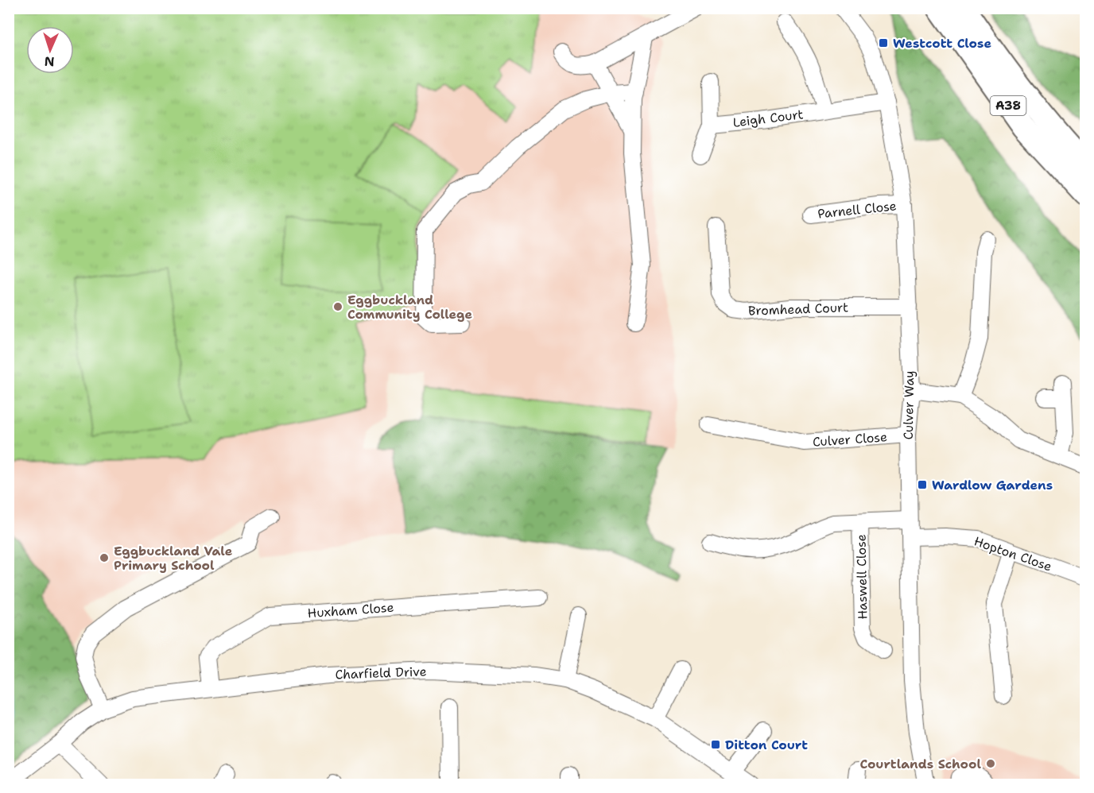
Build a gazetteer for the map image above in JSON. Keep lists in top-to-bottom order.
{
  "streets": {
    "highway": ["A38"],
    "street": [
      "Leigh Court",
      "Parnell Close",
      "Bromhead Court",
      "Culver Way",
      "Culver Close",
      "Hopton Close",
      "Haswell Close",
      "Huxham Close",
      "Charfield Drive"
    ]
  },
  "crossings": [
    ["Leigh Court", "Culver Way"],
    ["Parnell Close", "Culver Way"],
    ["Bromhead Court", "Culver Way"],
    ["Culver Way", "Culver Close"],
    ["Culver Way", "Hopton Close"],
    ["Huxham Close", "Charfield Drive"]
  ],
  "places": {
    "transit": ["Westcott Close", "Wardlow Gardens", "Ditton Court"],
    "other": ["Eggbuckland Community College", "Eggbuckland Vale Primary School", "Courtlands School"]
  },
  "north": "bottom"
}
